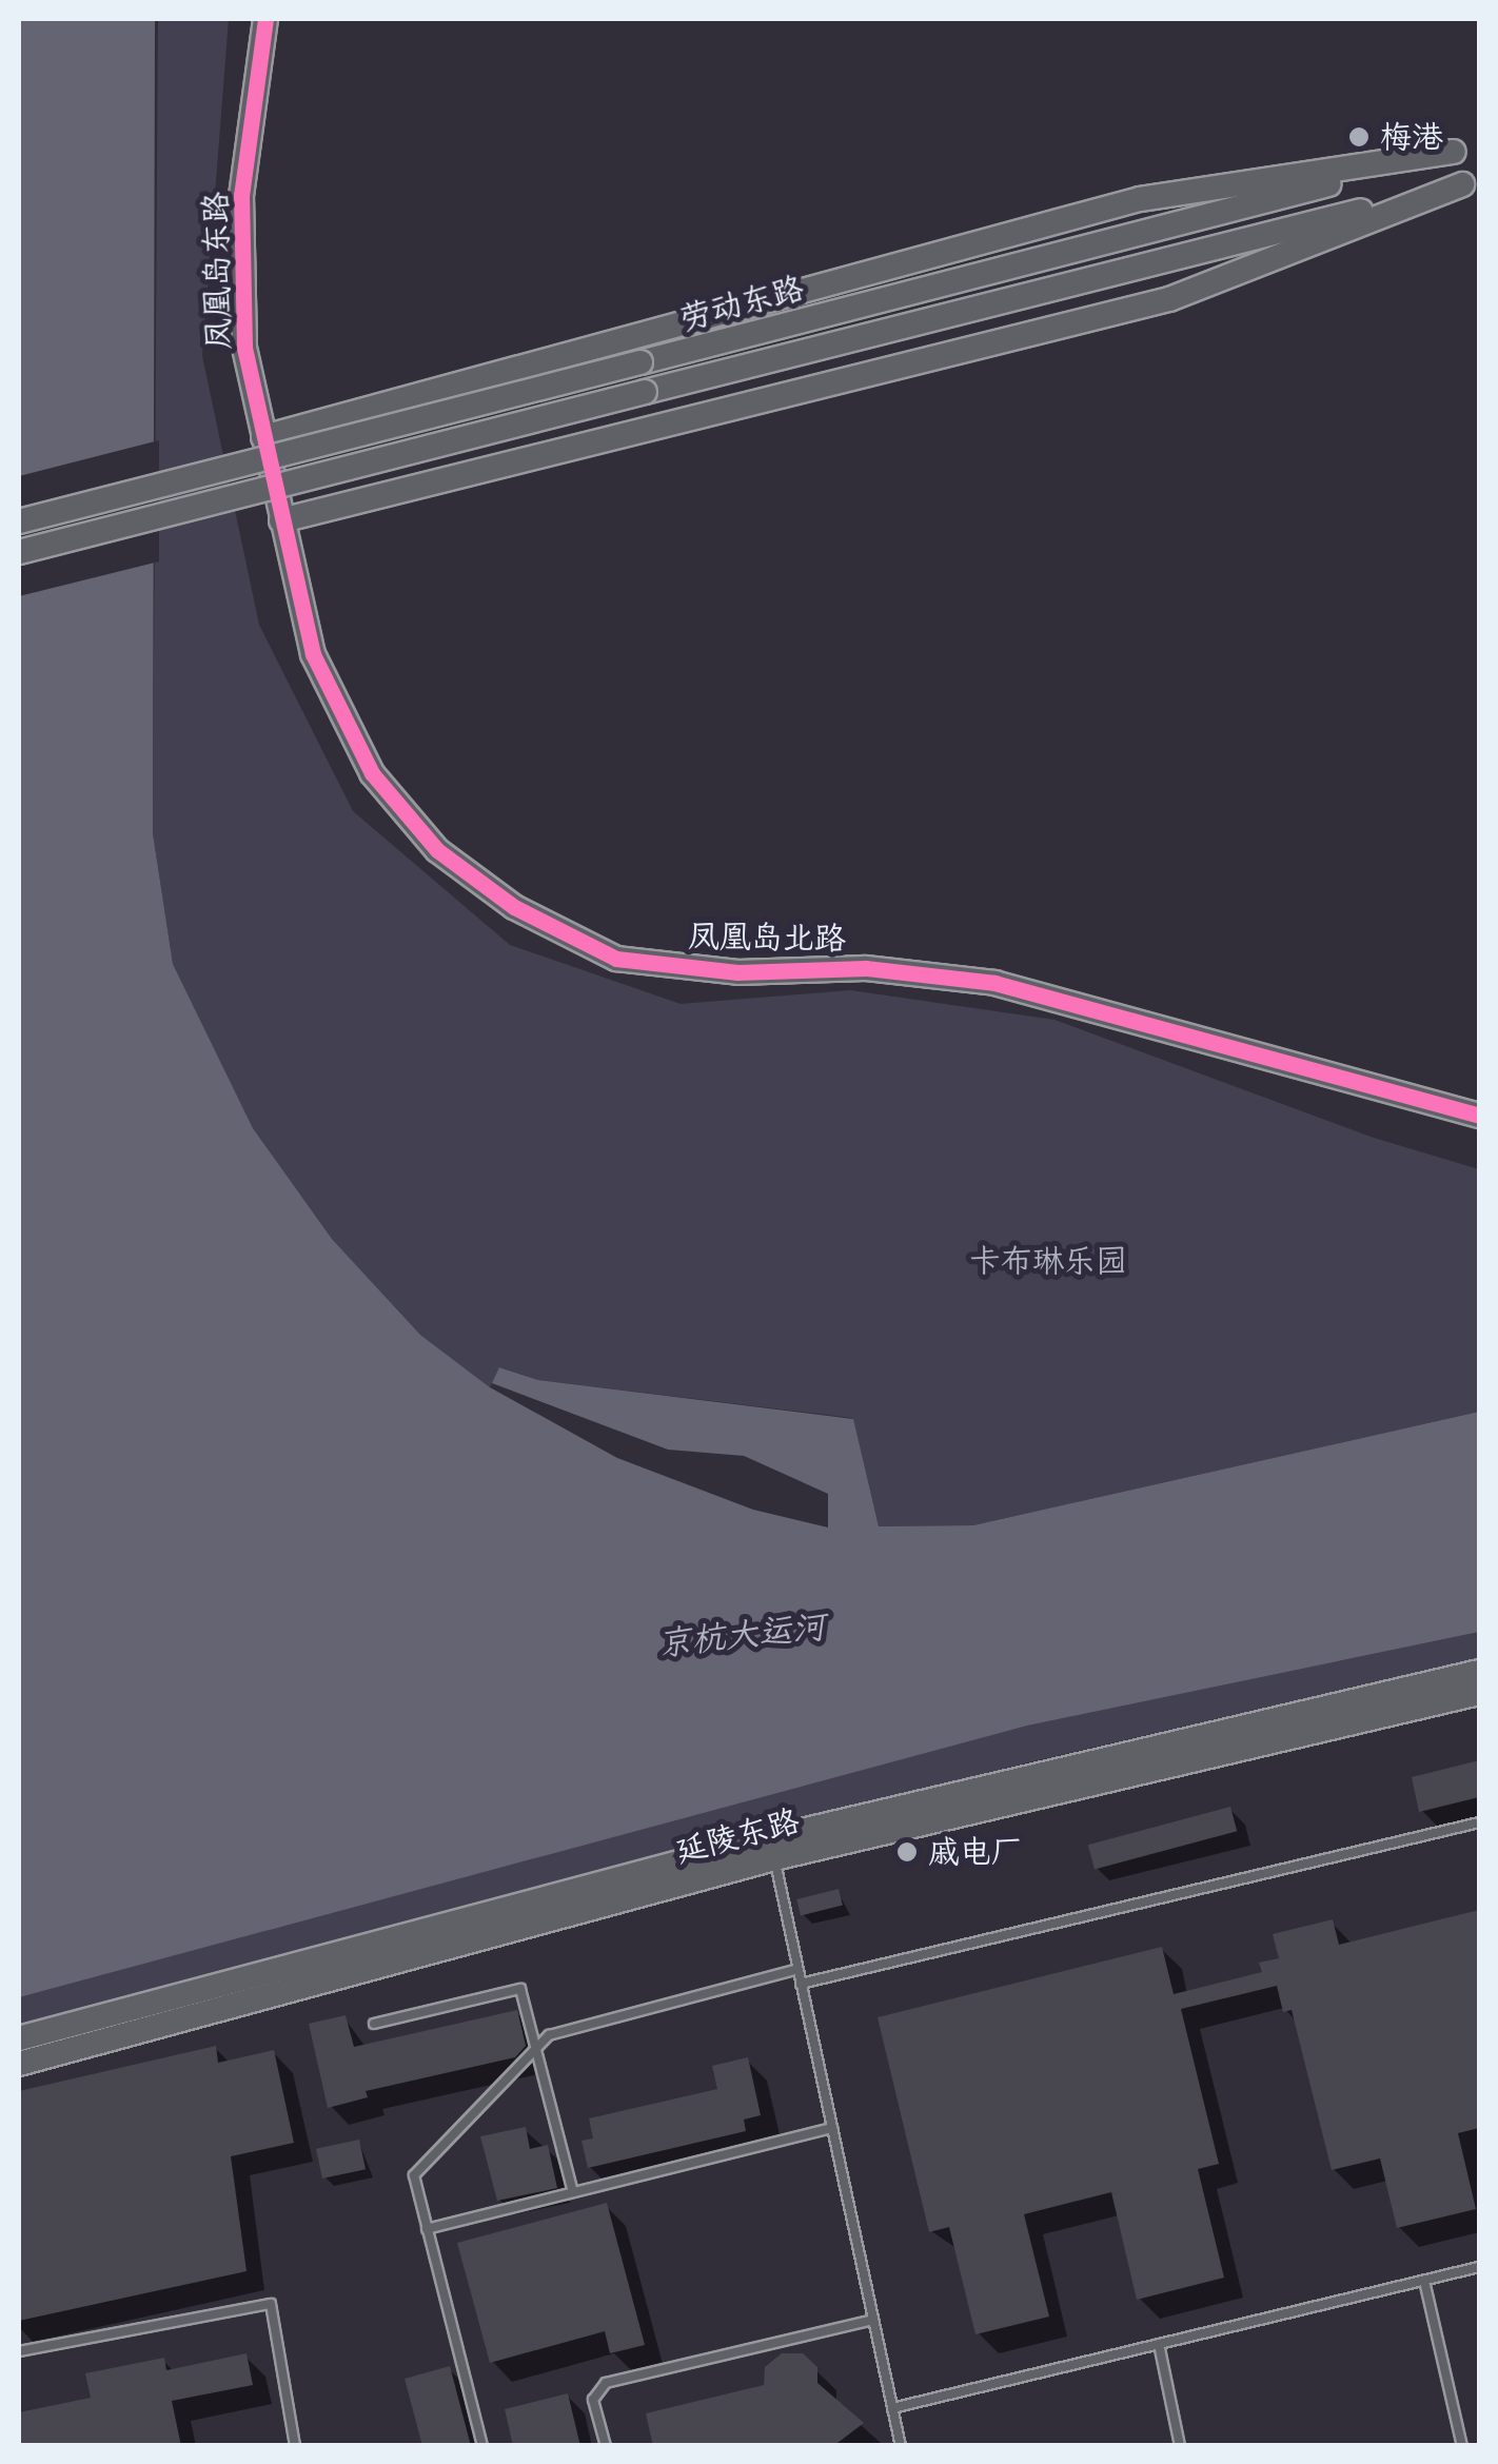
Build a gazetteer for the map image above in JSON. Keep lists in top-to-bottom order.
{
  "streets": {
    "main road": [
      "凤凰岛东路",
      "劳动东路",
      "凤凰岛北路",
      "延陵东路"
    ]
  },
  "crossings": [
    ["凤凰岛东路", "凤凰岛北路"]
  ],
  "water": ["京杭大运河"],
  "parks": ["卡布琳乐园"],
  "places": ["梅港", "戚电厂"]
}
